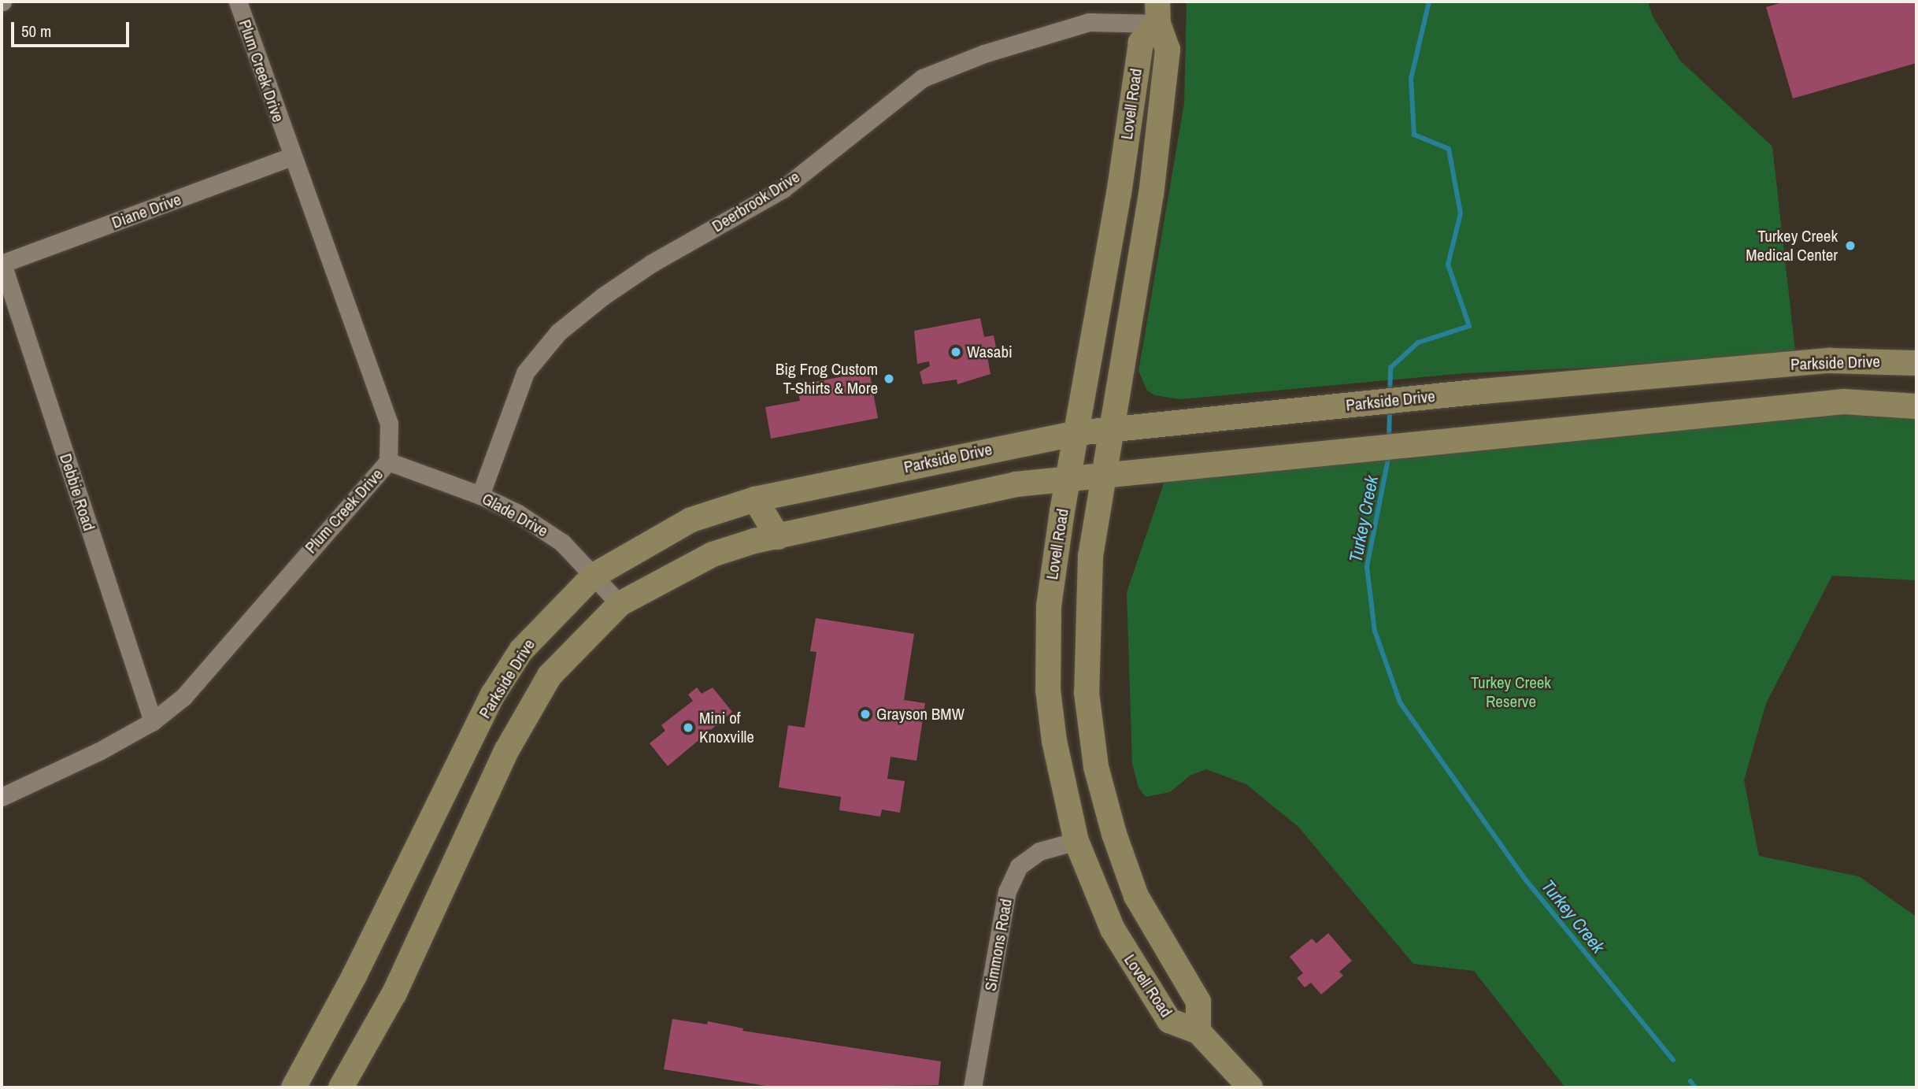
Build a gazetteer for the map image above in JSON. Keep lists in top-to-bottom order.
{
  "streets": {
    "street": [
      "Plum Creek Drive",
      "Lovell Road",
      "Deerbrook Drive",
      "Diane Drive",
      "Parkside Drive",
      "Debbie Road",
      "Glade Drive",
      "Simmons Road"
    ]
  },
  "crossings": [
    ["Plum Creek Drive", "Diane Drive"],
    ["Plum Creek Drive", "Debbie Road"],
    ["Plum Creek Drive", "Glade Drive"],
    ["Lovell Road", "Deerbrook Drive"],
    ["Lovell Road", "Parkside Drive"],
    ["Lovell Road", "Simmons Road"],
    ["Deerbrook Drive", "Glade Drive"],
    ["Diane Drive", "Debbie Road"],
    ["Parkside Drive", "Glade Drive"]
  ],
  "water": ["Turkey Creek"],
  "parks": ["Turkey Creek Reserve"],
  "places": [
    "Turkey Creek Medical Center",
    "Wasabi",
    "Big Frog Custom T-Shirts & More",
    "Grayson BMW",
    "Mini of Knoxville"
  ],
  "scale_bar": "50 m"
}
